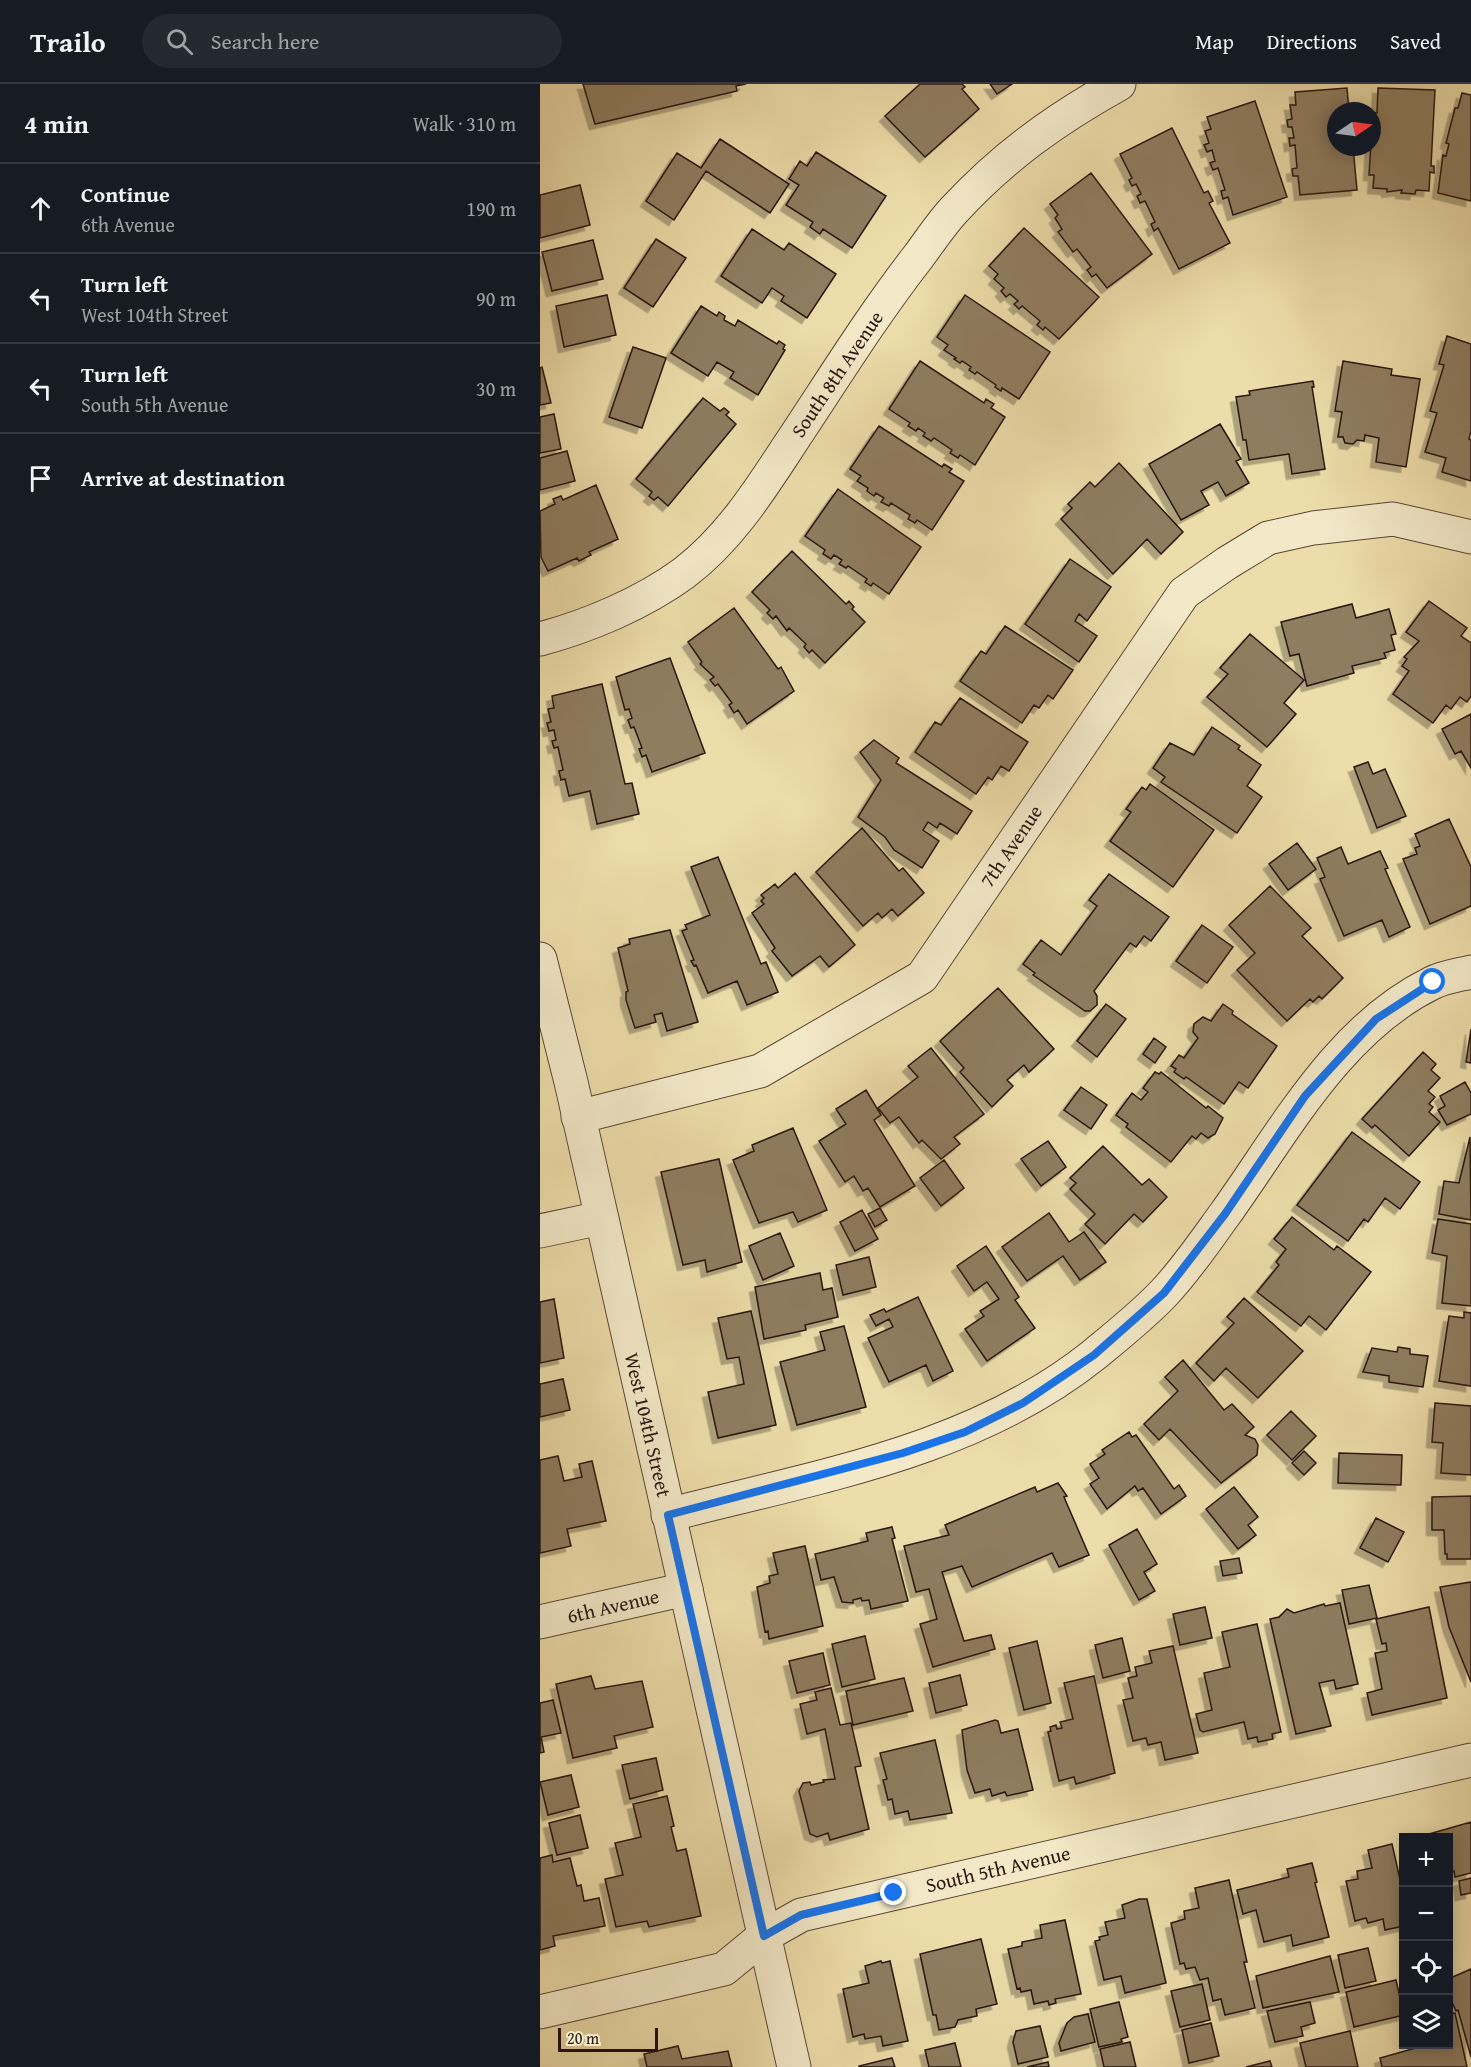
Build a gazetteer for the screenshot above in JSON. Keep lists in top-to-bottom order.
{
  "streets": {
    "street": [
      "South 8th Avenue",
      "7th Avenue",
      "West 104th Street",
      "6th Avenue",
      "South 5th Avenue"
    ]
  },
  "crossings": [
    ["7th Avenue", "West 104th Street"],
    ["West 104th Street", "6th Avenue"],
    ["West 104th Street", "South 5th Avenue"]
  ],
  "scale_bar": "20 m",
  "north": "right",
  "page": {
    "header": "Trailo",
    "search": "Search here",
    "nav": ["Map", "Directions", "Saved"],
    "heading": ["4 min", "Walk · 310 m"],
    "list": [
      ["Continue", "6th Avenue", "190 m"],
      ["Turn left", "West 104th Street", "90 m"],
      ["Turn left", "South 5th Avenue", "30 m"],
      "Arrive at destination"
    ],
    "map_buttons": ["+", "−"],
    "scale": "20 m"
  }
}
